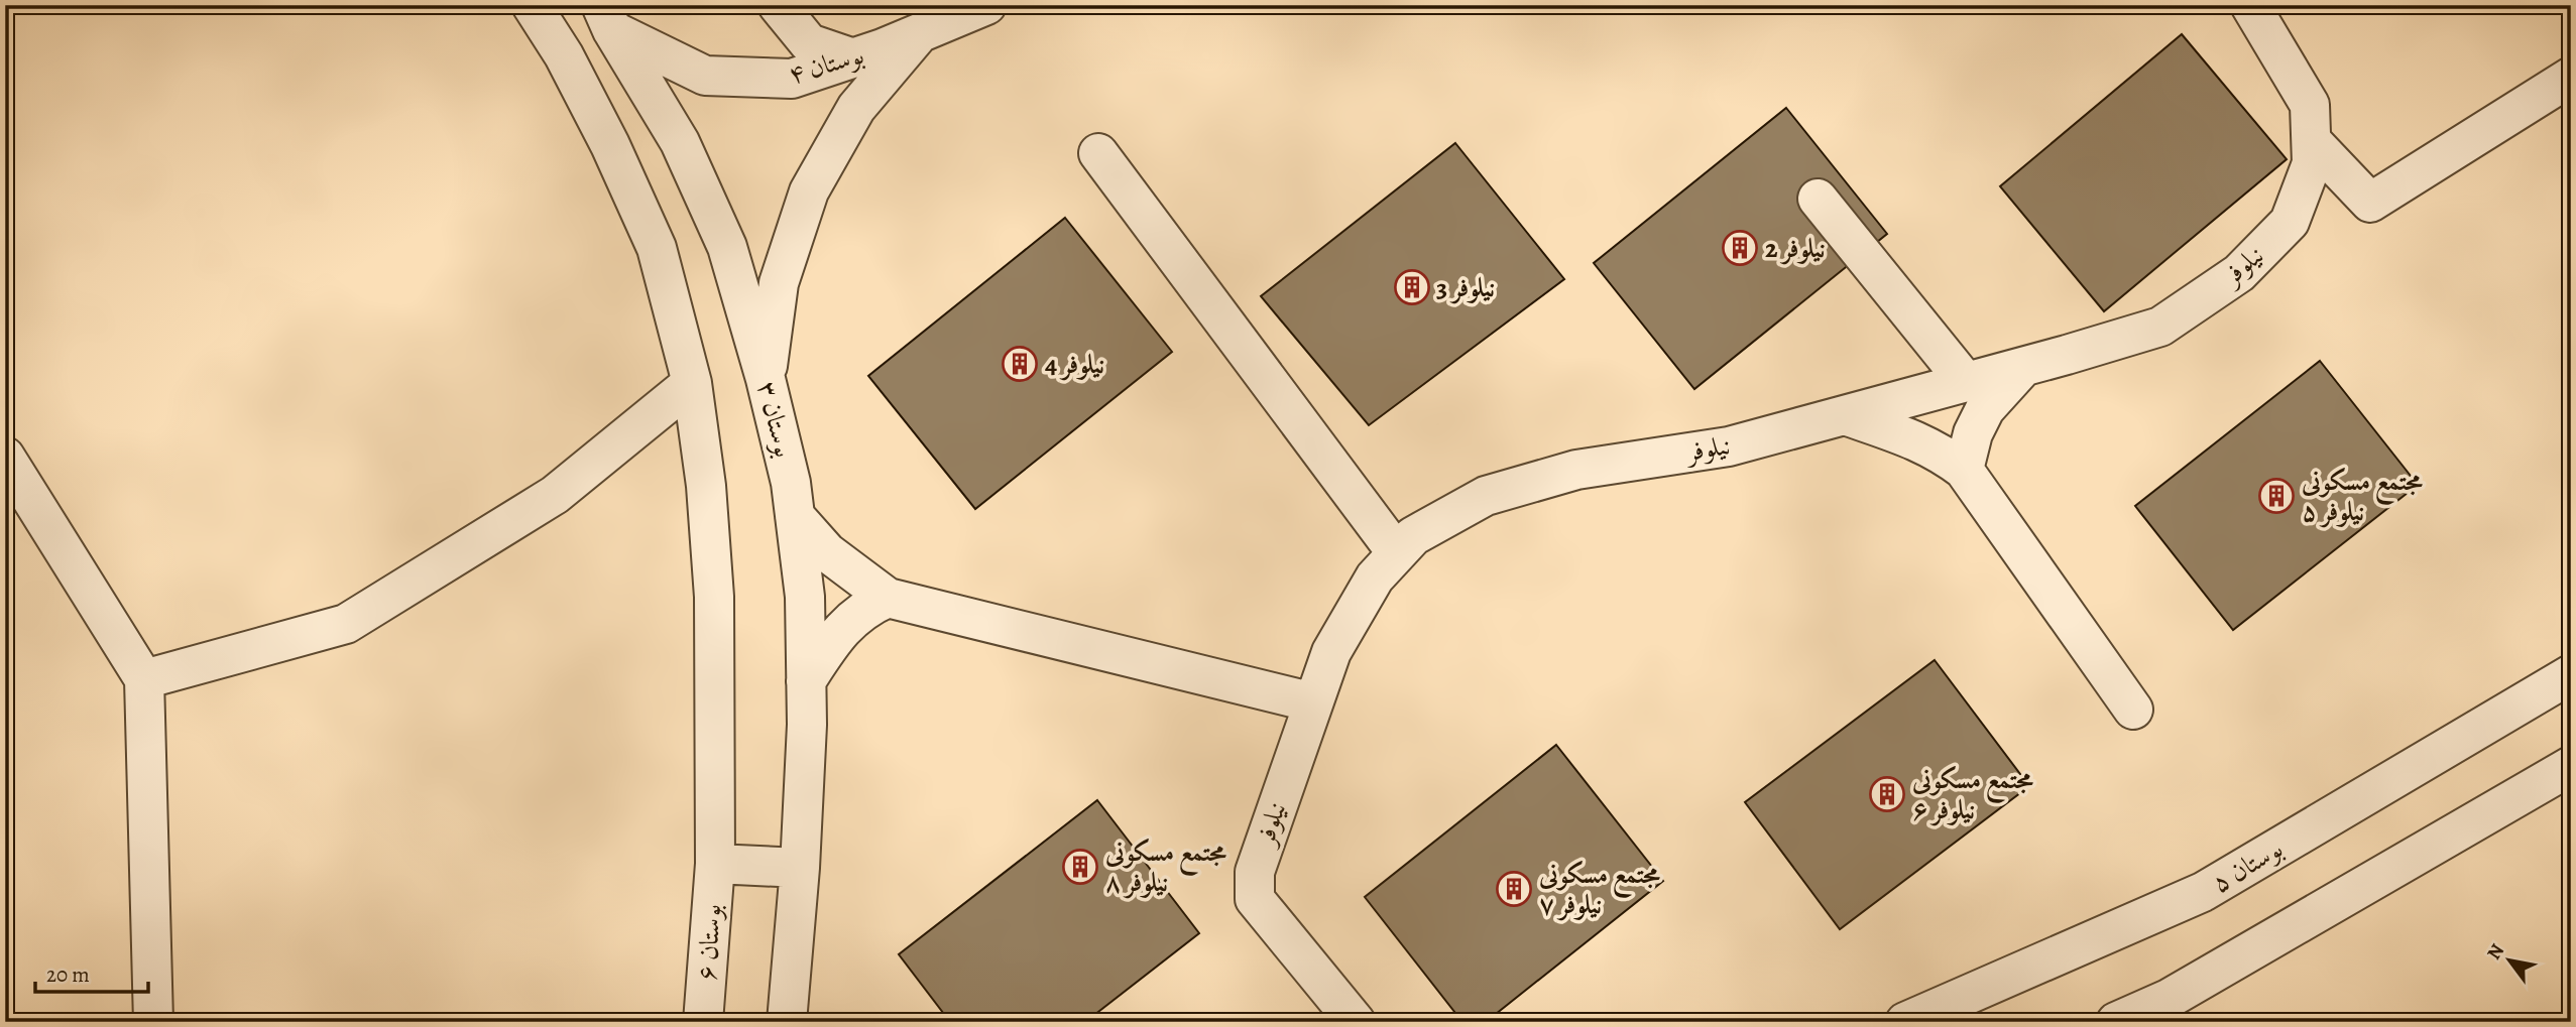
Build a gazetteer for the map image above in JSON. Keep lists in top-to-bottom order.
{
  "streets": {
    "street": [
      "بوستان ۴",
      "نیلوفر",
      "بوستان ۳",
      "بوستان ۵",
      "بوستان ۶"
    ]
  },
  "crossings": [
    ["بوستان ۴", "بوستان ۳"]
  ],
  "places": {
    "building": [
      "نیلوفر 2",
      "نیلوفر 3",
      "نیلوفر 4",
      "مجتمع مسکونی نیلوفر ۵",
      "مجتمع مسکونی نیلوفر ۶",
      "مجتمع مسکونی نیلوفر ۸",
      "مجتمع مسکونی نیلوفر ۷"
    ]
  },
  "scale_bar": "20 m",
  "north": "top left"
}
